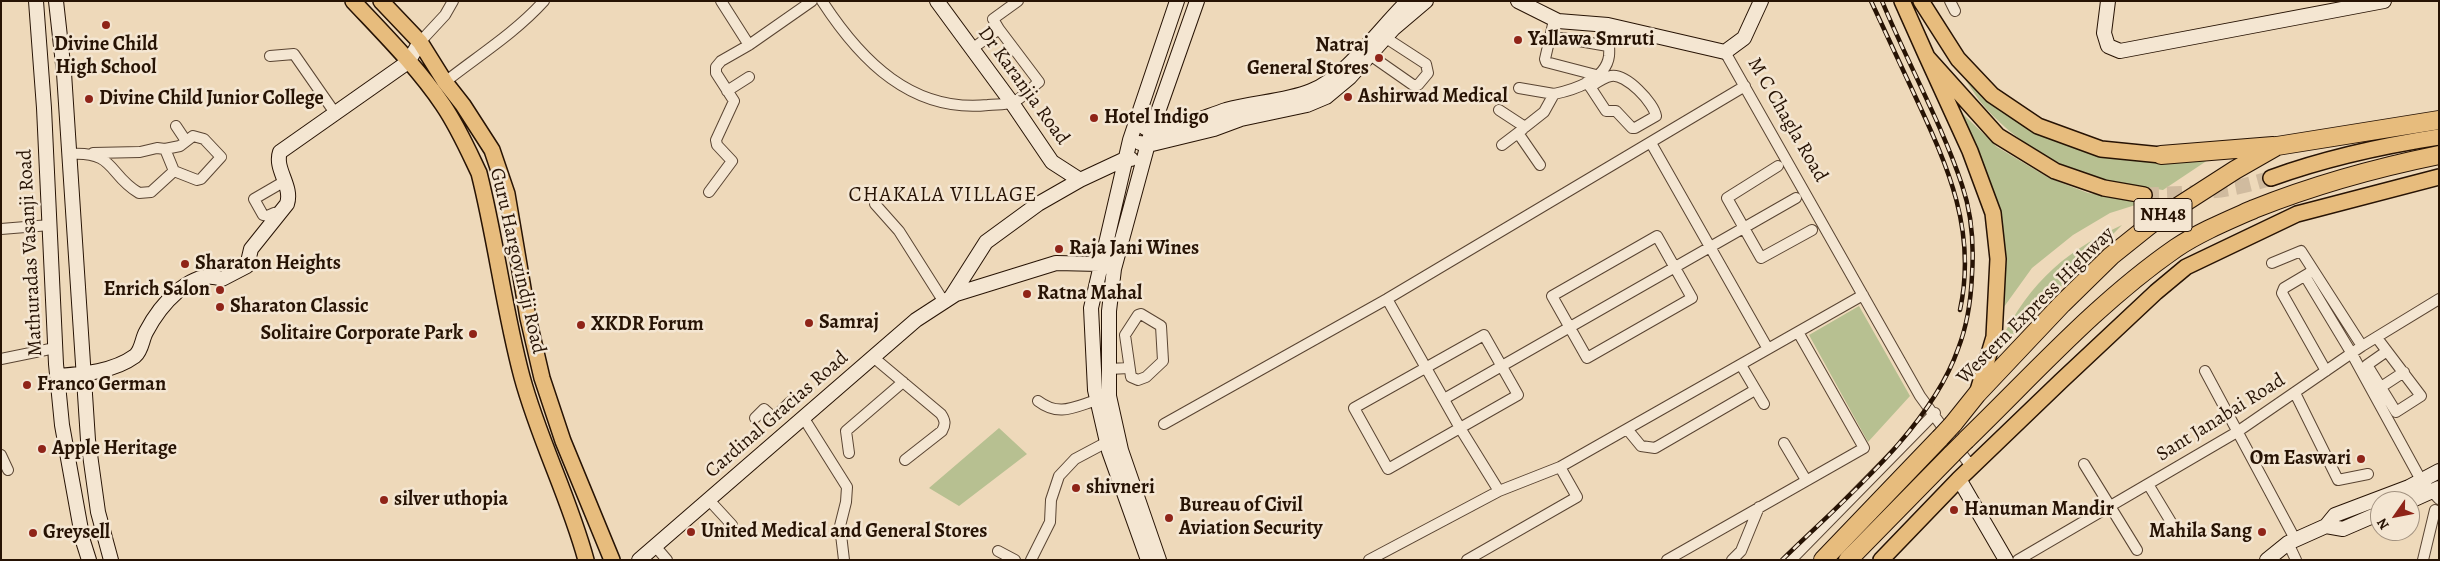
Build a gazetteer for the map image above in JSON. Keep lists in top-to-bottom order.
{
  "streets": {
    "highway": ["NH48", "Western Express Highway"],
    "main road": ["Guru Hargovindji Road"],
    "street": [
      "Dr Karanjia Road",
      "M C Chagla Road",
      "Mathuradas Vasanji Road",
      "Cardinal Gracias Road",
      "Sant Janabai Road"
    ]
  },
  "districts": ["CHAKALA VILLAGE"],
  "places": [
    "Divine Child High School",
    "Yallawa Smruti",
    "Natraj General Stores",
    "Ashirwad Medical",
    "Divine Child Junior College",
    "Hotel Indigo",
    "Raja Jani Wines",
    "Sharaton Heights",
    "Enrich Salon",
    "Ratna Mahal",
    "Sharaton Classic",
    "Samraj",
    "XKDR Forum",
    "Solitaire Corporate Park",
    "Franco German",
    "Apple Heritage",
    "Om Easwari",
    "shivneri",
    "silver uthopia",
    "Hanuman Mandir",
    "Bureau of Civil Aviation Security",
    "United Medical and General Stores",
    "Mahila Sang",
    "Greysell"
  ],
  "north": "bottom left"
}
